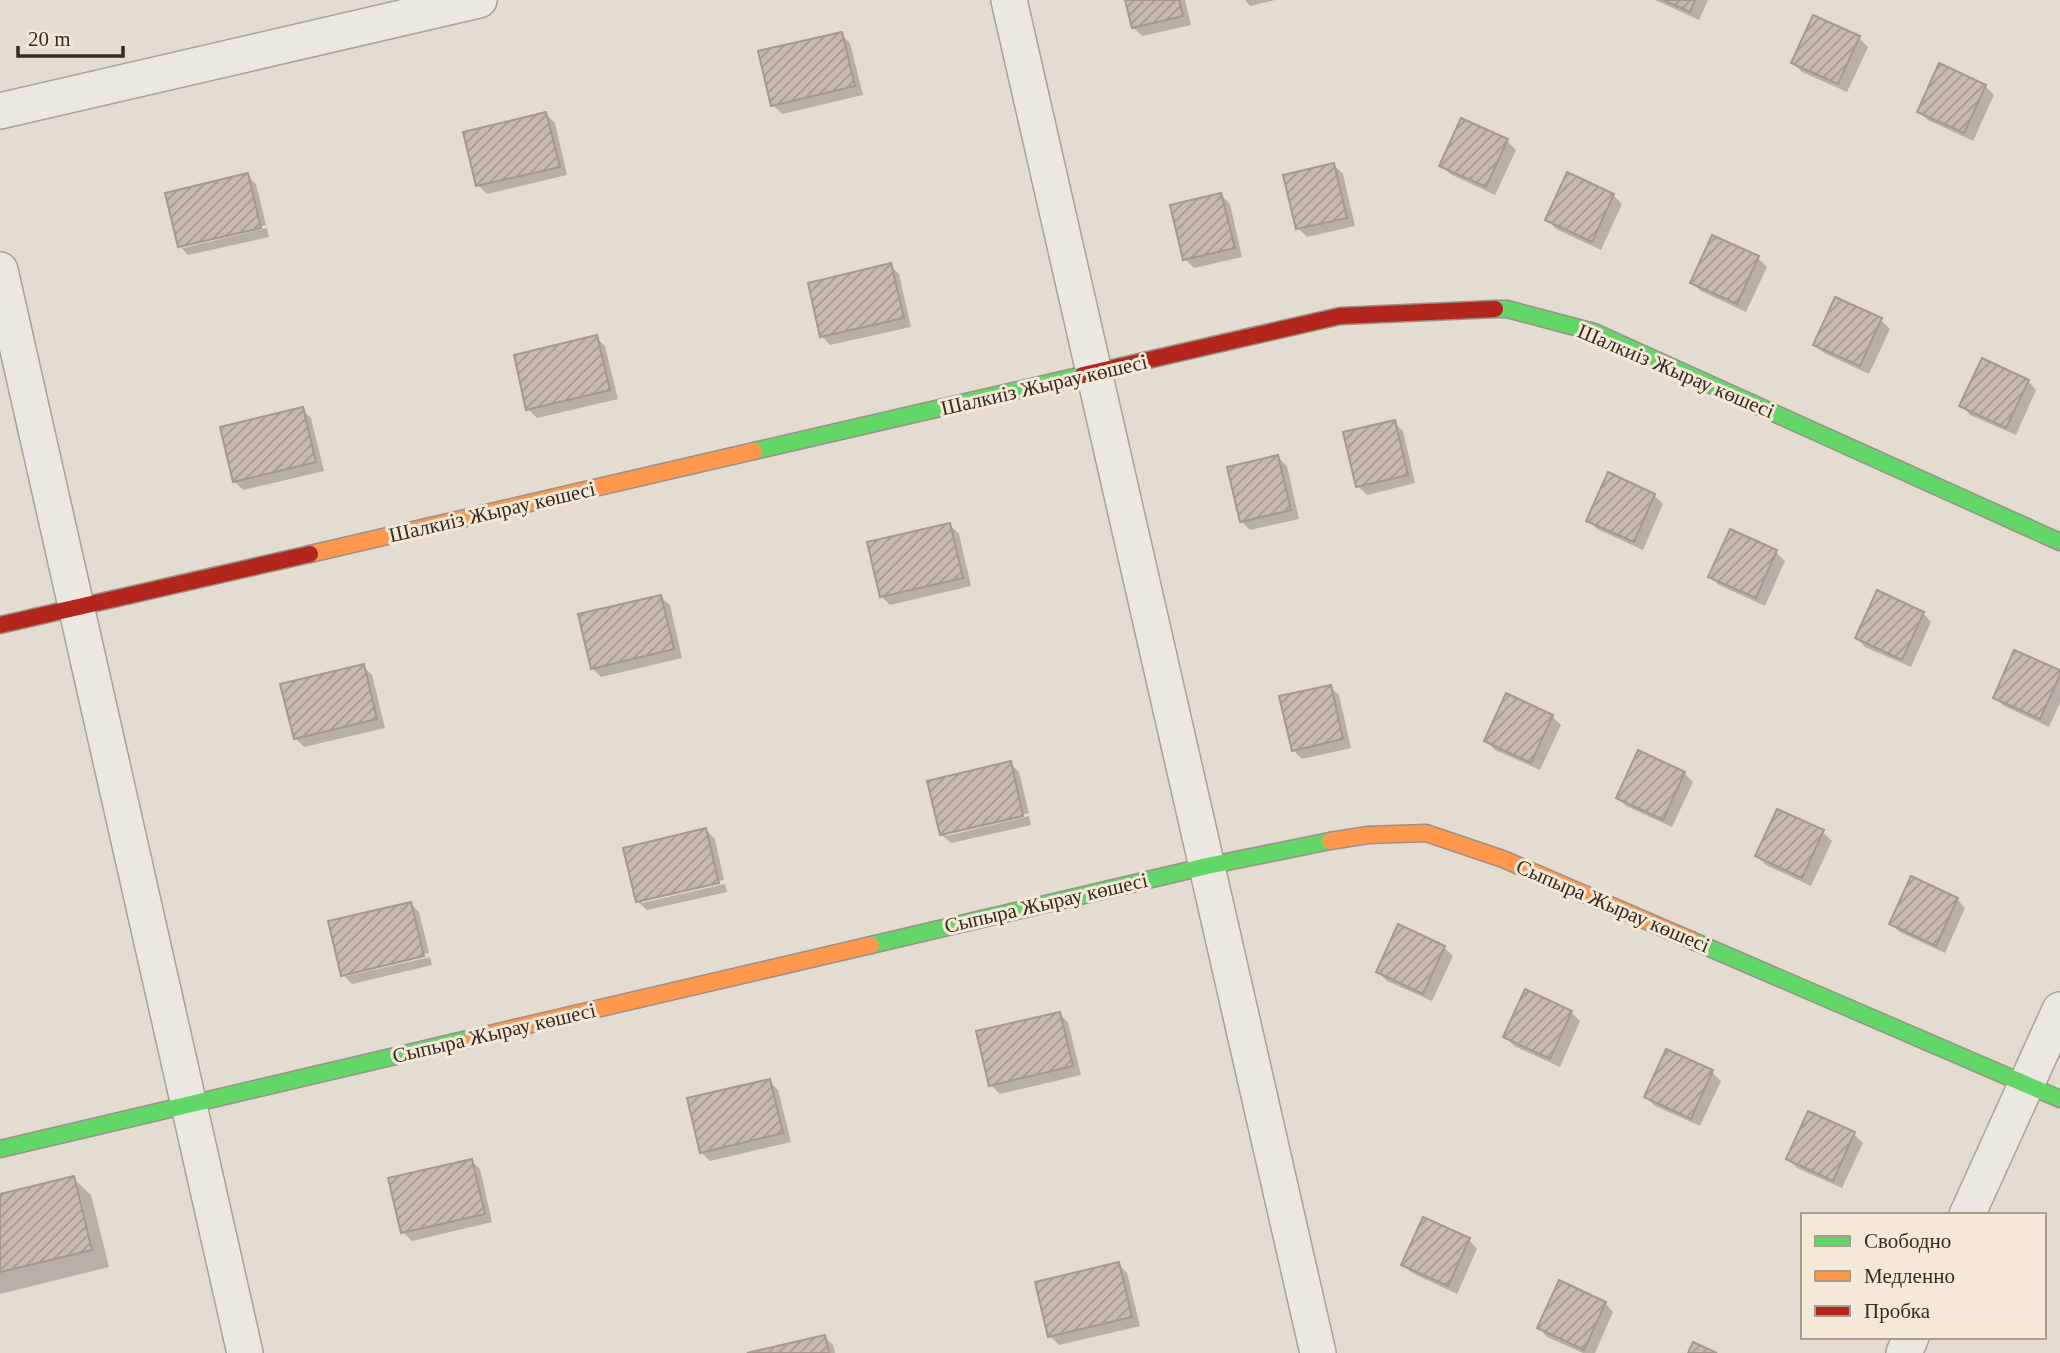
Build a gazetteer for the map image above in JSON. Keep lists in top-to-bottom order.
{
  "streets": {
    "street": ["Шалкиіз Жырау көшесі", "Сыпыра Жырау көшесі"]
  },
  "legend": ["Свободно", "Медленно", "Пробка"],
  "scale_bar": "20 m"
}
